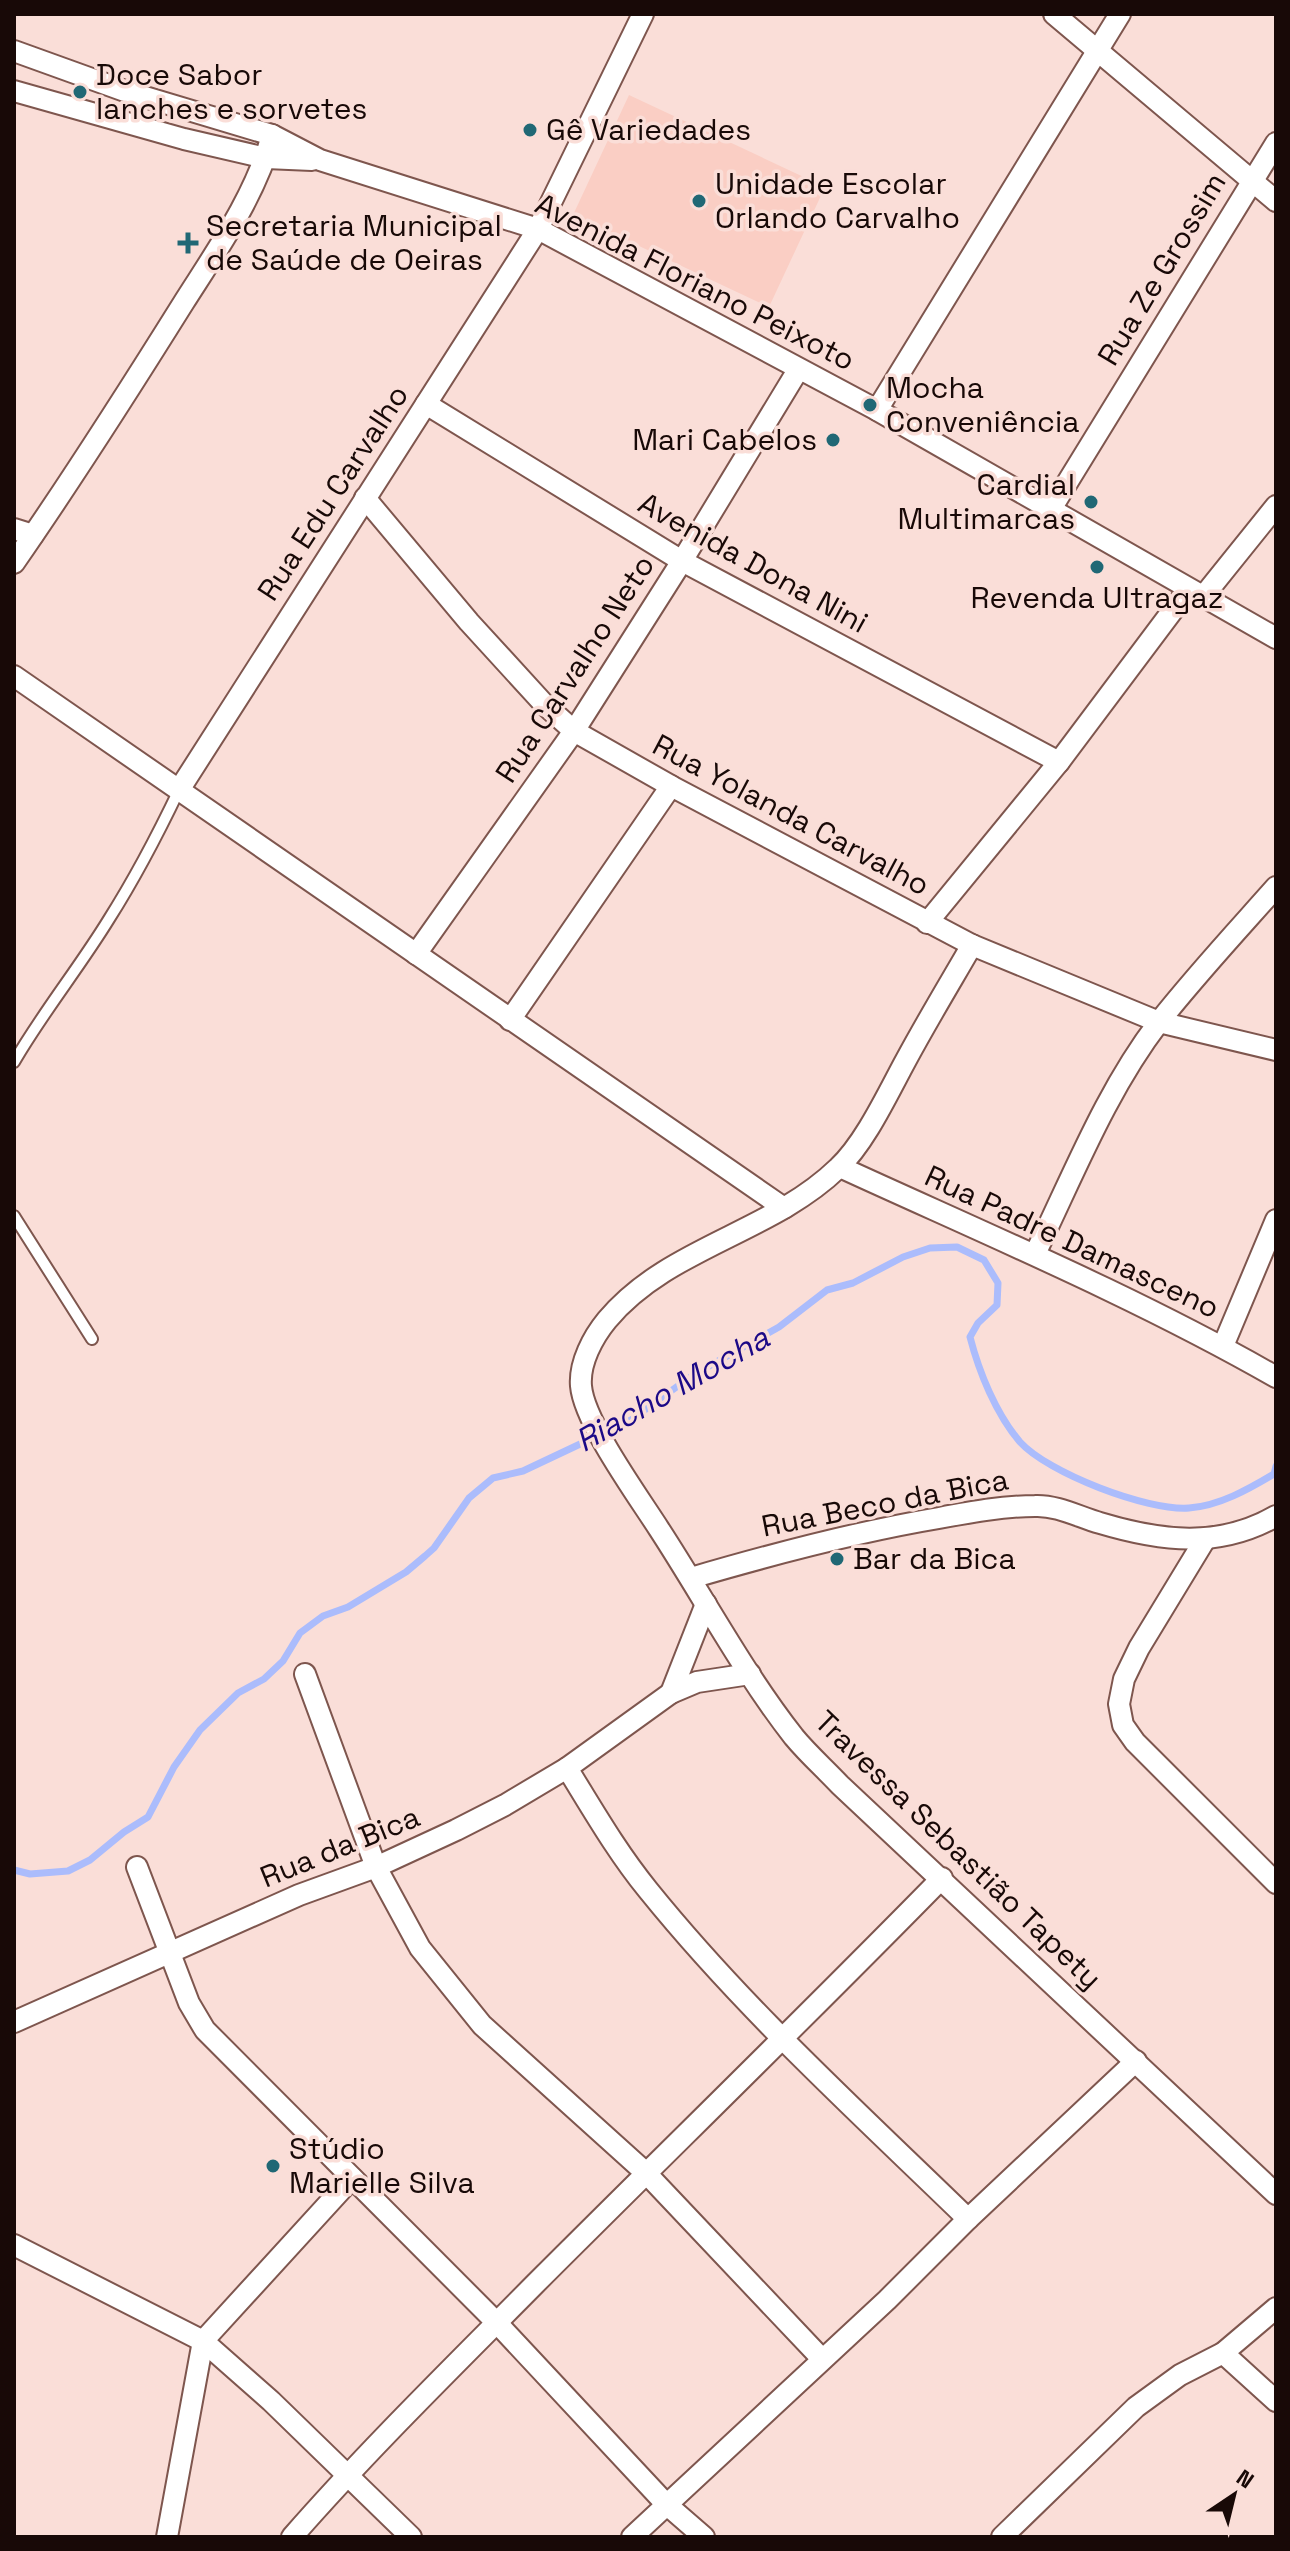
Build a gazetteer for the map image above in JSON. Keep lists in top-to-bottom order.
{
  "streets": {
    "street": [
      "Rua Ze Grossim",
      "Avenida Floriano Peixoto",
      "Rua Edu Carvalho",
      "Avenida Dona Nini",
      "Rua Carvalho Neto",
      "Rua Yolanda Carvalho",
      "Rua Padre Damasceno",
      "Rua Beco da Bica",
      "Rua da Bica",
      "Travessa Sebastião Tapety"
    ]
  },
  "crossings": [
    ["Rua Ze Grossim", "Avenida Floriano Peixoto"],
    ["Avenida Floriano Peixoto", "Rua Edu Carvalho"],
    ["Avenida Floriano Peixoto", "Rua Carvalho Neto"],
    ["Rua Edu Carvalho", "Avenida Dona Nini"],
    ["Rua Edu Carvalho", "Rua Yolanda Carvalho"],
    ["Avenida Dona Nini", "Rua Carvalho Neto"],
    ["Rua Carvalho Neto", "Rua Yolanda Carvalho"],
    ["Rua Beco da Bica", "Travessa Sebastião Tapety"],
    ["Rua da Bica", "Travessa Sebastião Tapety"]
  ],
  "water": ["Riacho Mocha"],
  "places": {
    "other": [
      "Doce Sabor lanches e sorvetes",
      "Gê Variedades",
      "Unidade Escolar Orlando Carvalho",
      "Mocha Conveniência",
      "Mari Cabelos",
      "Cardial Multimarcas",
      "Revenda Ultragaz",
      "Bar da Bica",
      "Stúdio Marielle Silva"
    ],
    "health": ["Secretaria Municipal de Saúde de Oeiras"]
  },
  "north": "top right"
}
